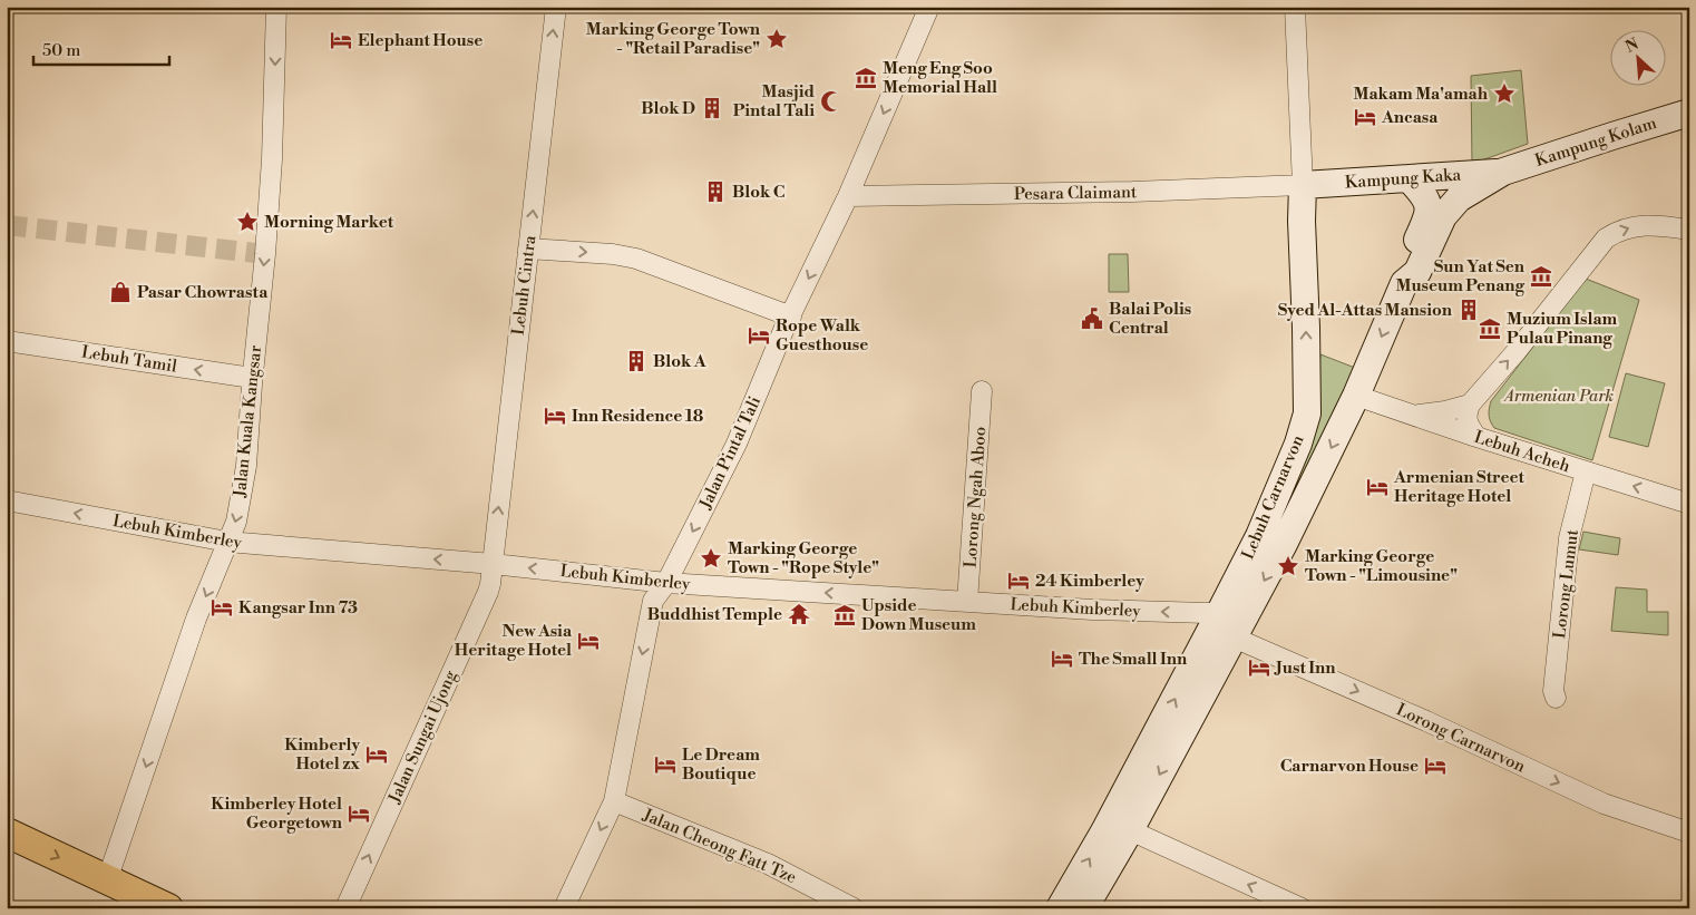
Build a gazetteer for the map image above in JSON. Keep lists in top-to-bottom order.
{
  "streets": {
    "main road": ["Kampung Kolam", "Kampung Kaka", "Lebuh Carnarvon"],
    "street": [
      "Pesara Claimant",
      "Lebuh Cintra",
      "Lebuh Tamil",
      "Jalan Kuala Kangsar",
      "Lebuh Acheh",
      "Jalan Pintal Tali",
      "Lorong Ngah Aboo",
      "Lebuh Kimberley",
      "Lorong Lumut",
      "Jalan Sungai Ujong",
      "Lorong Carnarvon",
      "Jalan Cheong Fatt Tze"
    ]
  },
  "crossings": [
    ["Kampung Kolam", "Kampung Kaka"],
    ["Kampung Kolam", "Lebuh Carnarvon"],
    ["Kampung Kaka", "Pesara Claimant"],
    ["Kampung Kaka", "Lebuh Carnarvon"],
    ["Pesara Claimant", "Jalan Pintal Tali"],
    ["Pesara Claimant", "Lebuh Carnarvon"],
    ["Lebuh Cintra", "Lebuh Kimberley"],
    ["Lebuh Cintra", "Jalan Sungai Ujong"],
    ["Lebuh Tamil", "Jalan Kuala Kangsar"],
    ["Jalan Kuala Kangsar", "Lebuh Kimberley"],
    ["Lebuh Acheh", "Lebuh Carnarvon"],
    ["Lebuh Acheh", "Lorong Lumut"],
    ["Jalan Pintal Tali", "Lebuh Kimberley"],
    ["Jalan Pintal Tali", "Jalan Cheong Fatt Tze"],
    ["Lorong Ngah Aboo", "Lebuh Kimberley"],
    ["Lebuh Carnarvon", "Lebuh Kimberley"],
    ["Lebuh Carnarvon", "Lorong Carnarvon"],
    ["Lebuh Kimberley", "Jalan Sungai Ujong"]
  ],
  "one_way": [
    "Lebuh Cintra",
    "Lebuh Tamil",
    "Jalan Kuala Kangsar",
    "Jalan Pintal Tali",
    "Lebuh Kimberley",
    "Jalan Sungai Ujong",
    "Lorong Carnarvon"
  ],
  "parks": ["Armenian Park"],
  "places": {
    "place": [
      "Marking George Town - \"Retail Paradise\"",
      "Makam Ma'amah",
      "Morning Market",
      "Marking George Town - \"Rope Style\"",
      "Marking George Town - \"Limousine\""
    ],
    "hotel": [
      "Elephant House",
      "Ancasa",
      "Rope Walk Guesthouse",
      "Inn Residence 18",
      "Armenian Street Heritage Hotel",
      "24 Kimberley",
      "Kangsar Inn 73",
      "New Asia Heritage Hotel",
      "The Small Inn",
      "Just Inn",
      "Kimberly Hotel zx",
      "Le Dream Boutique",
      "Carnarvon House",
      "Kimberley Hotel Georgetown"
    ],
    "museum": [
      "Meng Eng Soo Memorial Hall",
      "Sun Yat Sen Museum Penang",
      "Muzium Islam Pulau Pinang",
      "Upside Down Museum"
    ],
    "mosque": ["Masjid Pintal Tali"],
    "building": [
      "Blok D",
      "Blok C",
      "Syed Al-Attas Mansion",
      "Blok A"
    ],
    "shop": ["Pasar Chowrasta"],
    "public building": ["Balai Polis Central"],
    "temple": ["Buddhist Temple"]
  },
  "scale_bar": "50 m",
  "north": "top left"
}
